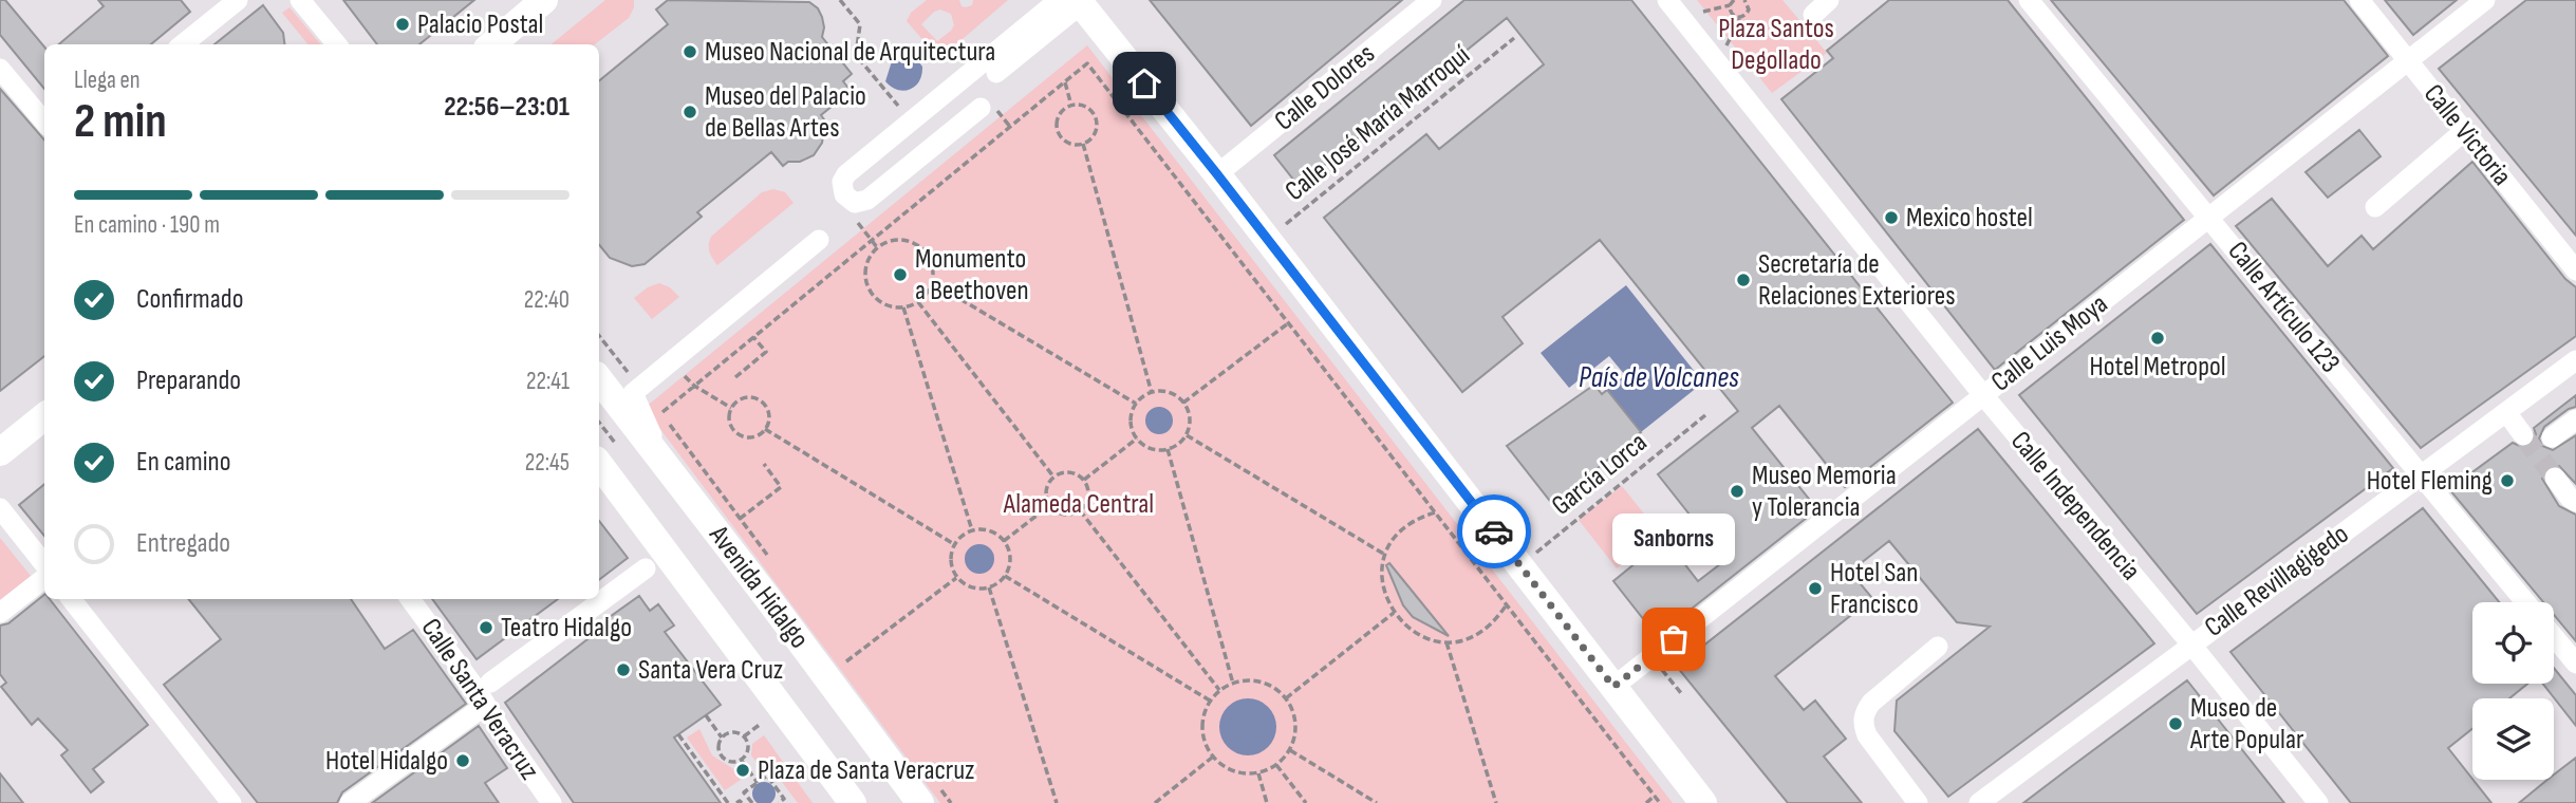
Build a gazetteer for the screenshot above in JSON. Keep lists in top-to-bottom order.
{
  "streets": {
    "main road": ["Avenida Hidalgo"],
    "street": [
      "Calle Dolores",
      "Calle Victoria",
      "Calle Artículo 123",
      "Calle Luis Moya",
      "Calle Independencia",
      "Calle Revillagigedo",
      "Calle Santa Veracruz"
    ],
    "path": ["Calle José María Marroquí", "García Lorca"]
  },
  "crossings": [
    ["Calle Victoria", "Calle Luis Moya"],
    ["Calle Artículo 123", "Calle Luis Moya"],
    ["Calle Artículo 123", "Calle Revillagigedo"],
    ["Calle Luis Moya", "Calle Independencia"],
    ["Calle Independencia", "Calle Revillagigedo"]
  ],
  "water": ["País de Volcanes"],
  "parks": ["Plaza Santos Degollado", "Alameda Central"],
  "places": [
    "Palacio Postal",
    "Museo Nacional de Arquitectura",
    "Museo del Palacio de Bellas Artes",
    "Mexico hostel",
    "Monumento a Beethoven",
    "Secretaría de Relaciones Exteriores",
    "Hotel Metropol",
    "Hotel Fleming",
    "Museo Memoria y Tolerancia",
    "Hotel San Francisco",
    "Teatro Hidalgo",
    "Sanborns",
    "Santa Vera Cruz",
    "Museo de Arte Popular",
    "Hotel Hidalgo",
    "Plaza de Santa Veracruz"
  ],
  "page": {
    "heading": ["2 min", "Llega en", "22:56–23:01"],
    "bar": "En camino · 190 m",
    "list": [
      ["Confirmado", "22:40"],
      ["Preparando", "22:41"],
      ["En camino", "22:45"],
      "Entregado"
    ],
    "bubble": "Sanborns"
  }
}
